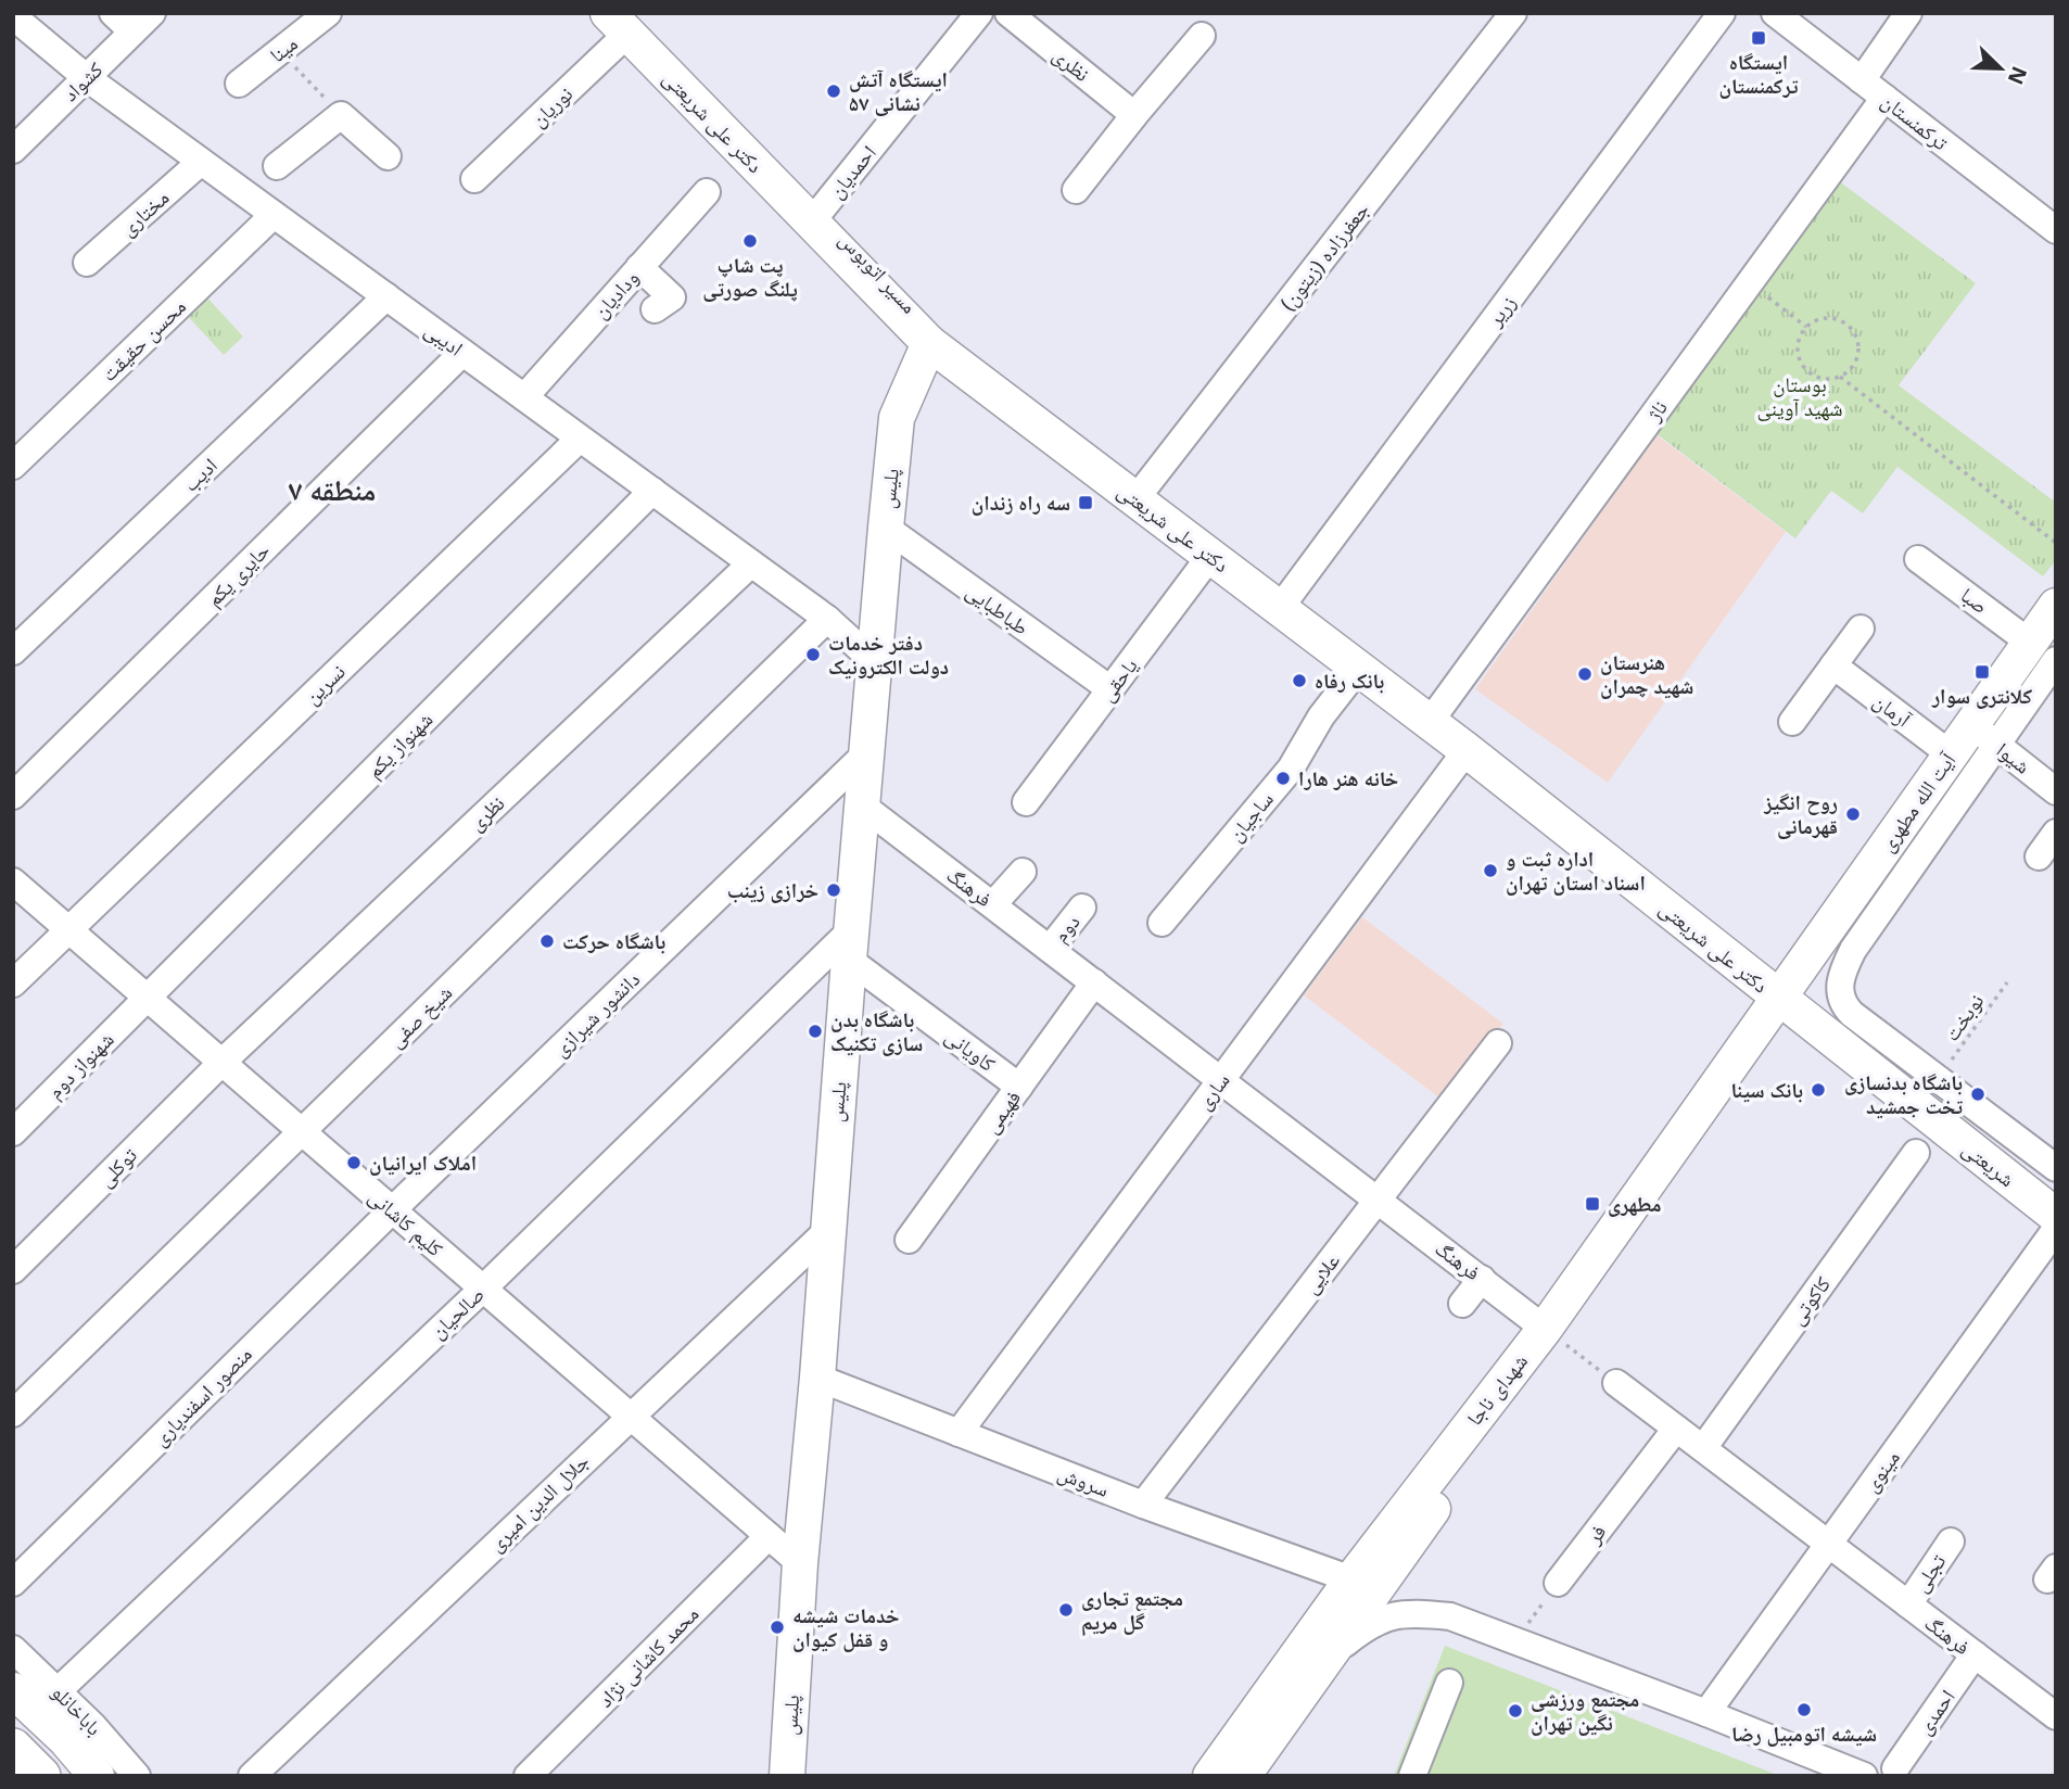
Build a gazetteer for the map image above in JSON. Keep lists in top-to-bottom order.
{
  "streets": {
    "main road": [
      "دکتر علی شریعتی",
      "پلیس",
      "آیت الله مطهری",
      "شریعتی",
      "شهدای ناجا"
    ],
    "street": [
      "مینا",
      "نظری",
      "کشواد",
      "نوریان",
      "ترکمنستان",
      "احمدیان",
      "مختاری",
      "جعفرزاده (زیتون)",
      "ودادیان",
      "زریر",
      "ادیبی",
      "محسن حقیقت",
      "ناژ",
      "ادیب",
      "حایری یکم",
      "صبا",
      "طباطبایی",
      "یاحقی",
      "نسرین",
      "آرمان",
      "شهنواز یکم",
      "شیوا",
      "ساجیان",
      "فرهنگ",
      "دوم",
      "دانشور شیرازی",
      "شیخ صفی",
      "کاویانی",
      "شهنواز دوم",
      "ساری",
      "فهیمی",
      "توکلی",
      "کلیم کاشانی",
      "علایی",
      "کاکوتی",
      "صالحیان",
      "منصور اسفندیاری",
      "مینوی",
      "سروش",
      "جلال الدین امیری",
      "فر",
      "تجلی",
      "محمد کاشانی نژاد",
      "باباخانلو",
      "احمدی"
    ],
    "path": ["نوبخت"]
  },
  "crossings": [
    ["نظری", "ادیبی"],
    ["نظری", "توکلی"],
    ["نظری", "کلیم کاشانی"],
    ["کشواد", "ادیبی"],
    ["نوریان", "دکتر علی شریعتی"],
    ["دکتر علی شریعتی", "احمدیان"],
    ["دکتر علی شریعتی", "جعفرزاده (زیتون)"],
    ["دکتر علی شریعتی", "زریر"],
    ["دکتر علی شریعتی", "ناژ"],
    ["دکتر علی شریعتی", "پلیس"],
    ["دکتر علی شریعتی", "یاحقی"],
    ["دکتر علی شریعتی", "آیت الله مطهری"],
    ["دکتر علی شریعتی", "ساجیان"],
    ["دکتر علی شریعتی", "ساری"],
    ["دکتر علی شریعتی", "شریعتی"],
    ["دکتر علی شریعتی", "شهدای ناجا"],
    ["ترکمنستان", "ناژ"],
    ["مختاری", "ادیبی"],
    ["ودادیان", "ادیبی"],
    ["ادیبی", "محسن حقیقت"],
    ["ادیبی", "ادیب"],
    ["ادیبی", "پلیس"],
    ["ادیبی", "حایری یکم"],
    ["ادیبی", "نسرین"],
    ["ادیبی", "شهنواز یکم"],
    ["ادیبی", "شیخ صفی"],
    ["پلیس", "طباطبایی"],
    ["پلیس", "فرهنگ"],
    ["پلیس", "دانشور شیرازی"],
    ["پلیس", "کاویانی"],
    ["پلیس", "کلیم کاشانی"],
    ["پلیس", "صالحیان"],
    ["پلیس", "سروش"],
    ["پلیس", "جلال الدین امیری"],
    ["صبا", "آیت الله مطهری"],
    ["طباطبایی", "یاحقی"],
    ["نسرین", "کلیم کاشانی"],
    ["آرمان", "آیت الله مطهری"],
    ["شهنواز یکم", "شهنواز دوم"],
    ["شهنواز یکم", "کلیم کاشانی"],
    ["شیوا", "آیت الله مطهری"],
    ["آیت الله مطهری", "شریعتی"],
    ["آیت الله مطهری", "شهدای ناجا"],
    ["فرهنگ", "دوم"],
    ["فرهنگ", "ساری"],
    ["فرهنگ", "فهیمی"],
    ["فرهنگ", "علایی"],
    ["فرهنگ", "کاکوتی"],
    ["فرهنگ", "شهدای ناجا"],
    ["فرهنگ", "مینوی"],
    ["فرهنگ", "فر"],
    ["فرهنگ", "تجلی"],
    ["فرهنگ", "احمدی"],
    ["دانشور شیرازی", "کلیم کاشانی"],
    ["دانشور شیرازی", "منصور اسفندیاری"],
    ["شیخ صفی", "کلیم کاشانی"],
    ["کاویانی", "فهیمی"],
    ["کاویانی", "صالحیان"],
    ["شهنواز دوم", "کلیم کاشانی"],
    ["ساری", "سروش"],
    ["شریعتی", "شهدای ناجا"],
    ["توکلی", "کلیم کاشانی"],
    ["کلیم کاشانی", "صالحیان"],
    ["کلیم کاشانی", "منصور اسفندیاری"],
    ["کلیم کاشانی", "جلال الدین امیری"],
    ["کلیم کاشانی", "محمد کاشانی نژاد"],
    ["علایی", "سروش"],
    ["صالحیان", "باباخانلو"],
    ["شهدای ناجا", "سروش"]
  ],
  "districts": ["منطقه ۷"],
  "parks": ["بوستان شهید آوینی"],
  "places": {
    "transit": [
      "ایستگاه ترکمنستان",
      "سه راه زندان",
      "کلانتری سوار",
      "مطهری"
    ],
    "other": [
      "ایستگاه آتش نشانی ۵۷",
      "پت شاپ پلنگ صورتی",
      "دفتر خدمات دولت الکترونیک",
      "هنرستان شهید چمران",
      "بانک رفاه",
      "خانه هنر هارا",
      "روح انگیز قهرمانی",
      "اداره ثبت و اسناد استان تهران",
      "خرازی زینب",
      "باشگاه حرکت",
      "باشگاه بدن سازی تکنیک",
      "بانک سینا",
      "باشگاه بدنسازى تخت جمشيد",
      "املاک ایرانیان",
      "مجتمع تجاری گل مریم",
      "خدمات شیشه و قفل کیوان",
      "شیشه اتومبیل رضا",
      "مجتمع ورزشی نگین تهران"
    ]
  },
  "north": "bottom right"
}
